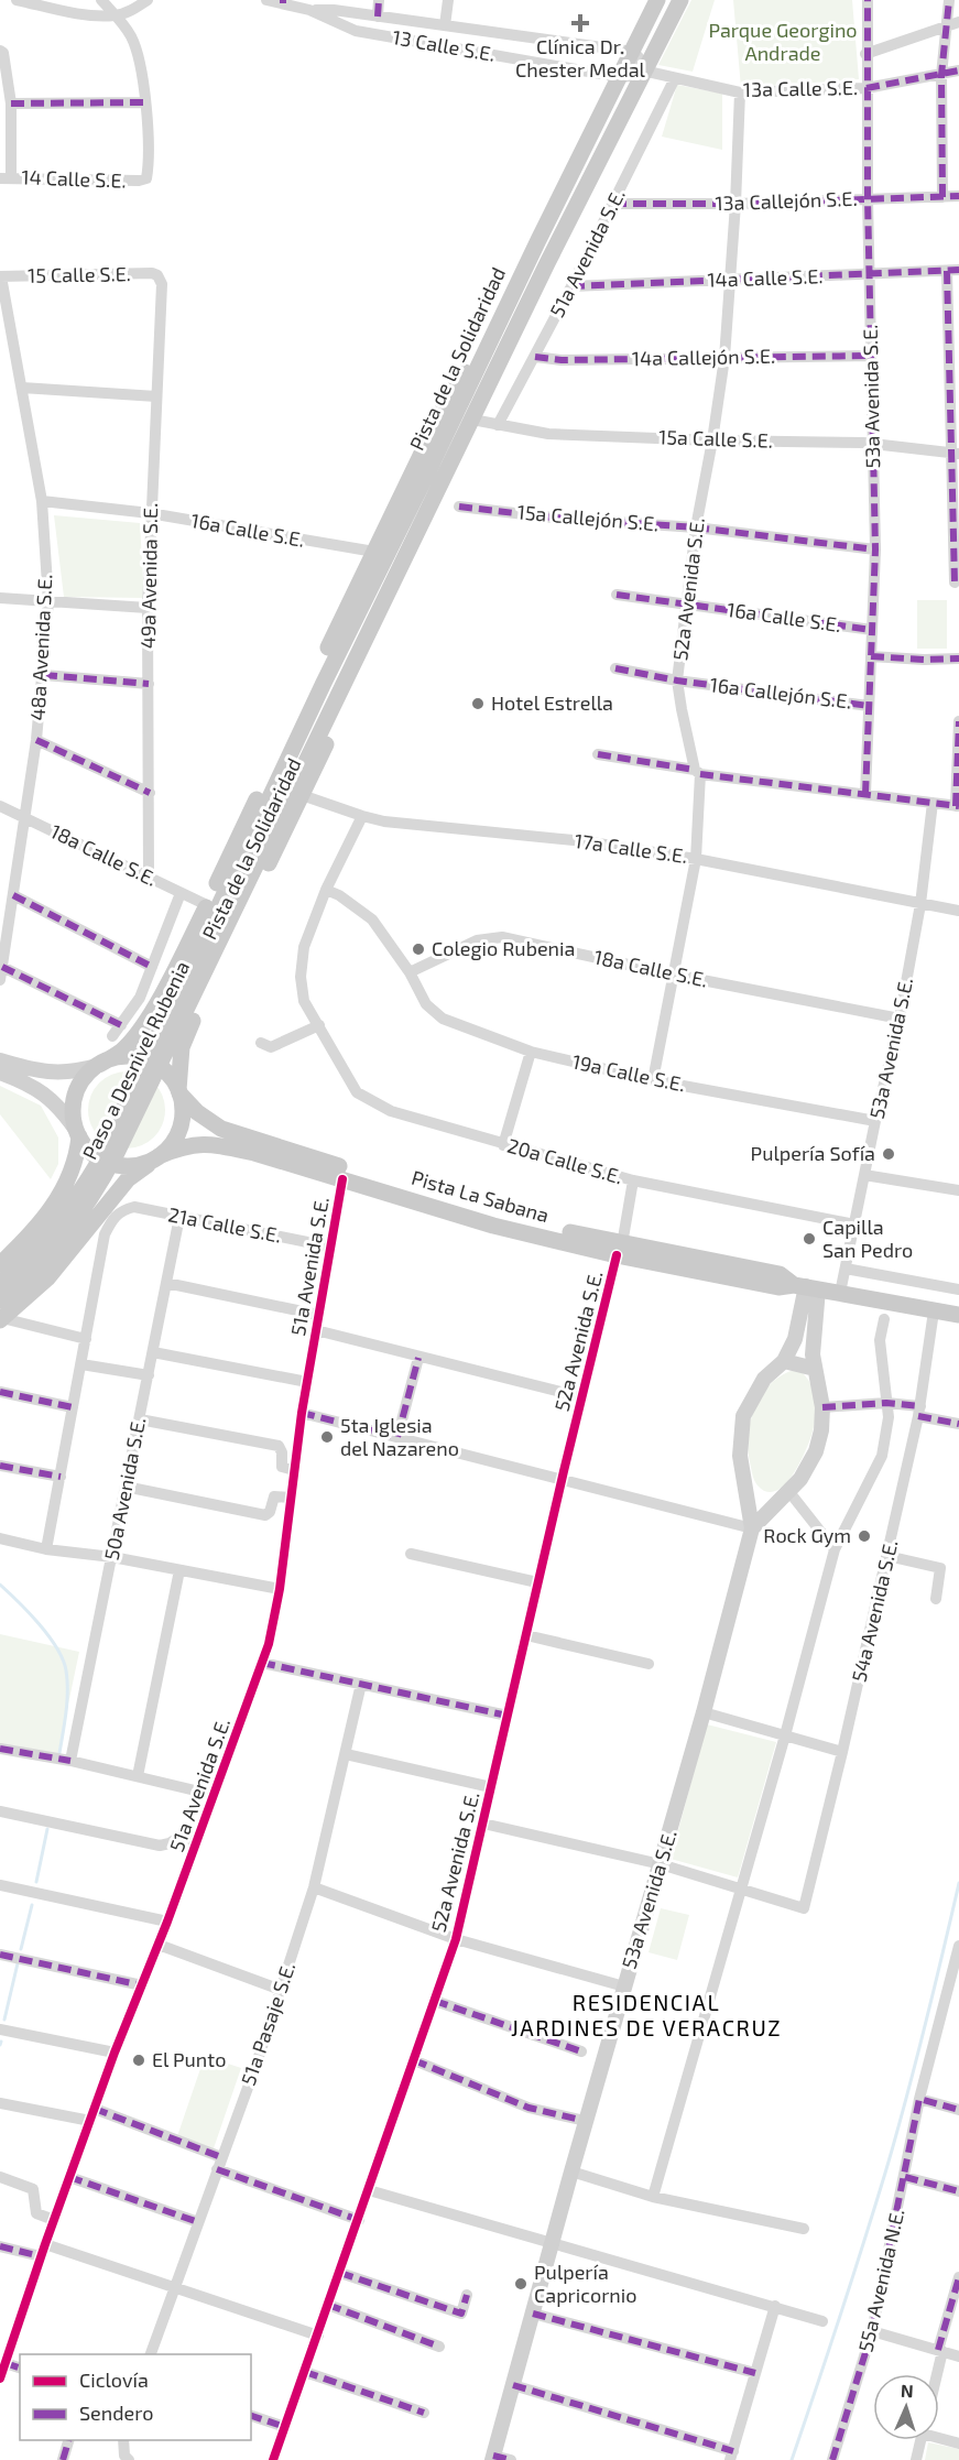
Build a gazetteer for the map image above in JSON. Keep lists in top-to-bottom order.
{
  "streets": {
    "main road": ["Pista de la Solidaridad", "Paso a Desnivel Rubenia", "Pista La Sabana"],
    "street": [
      "13 Calle S.E.",
      "13a Calle S.E.",
      "14 Calle S.E.",
      "13a Callejón S.E.",
      "51a Avenida S.E.",
      "15 Calle S.E.",
      "14a Calle S.E.",
      "14a Callejón S.E.",
      "53a Avenida S.E.",
      "15a Calle S.E.",
      "15a Callejón S.E.",
      "16a Calle S.E.",
      "49a Avenida S.E.",
      "52a Avenida S.E.",
      "48a Avenida S.E.",
      "16a Callejón S.E.",
      "17a Calle S.E.",
      "18a Calle S.E.",
      "19a Calle S.E.",
      "20a Calle S.E.",
      "21a Calle S.E.",
      "50a Avenida S.E.",
      "54a Avenida S.E.",
      "51a Pasaje S.E.",
      "55a Avenida N.E."
    ]
  },
  "crossings": [
    ["13 Calle S.E.", "Pista de la Solidaridad"],
    ["13a Calle S.E.", "51a Avenida S.E."],
    ["13a Calle S.E.", "Pista de la Solidaridad"],
    ["13a Calle S.E.", "53a Avenida S.E."],
    ["13a Calle S.E.", "52a Avenida S.E."],
    ["13a Callejón S.E.", "51a Avenida S.E."],
    ["13a Callejón S.E.", "53a Avenida S.E."],
    ["13a Callejón S.E.", "52a Avenida S.E."],
    ["51a Avenida S.E.", "14a Calle S.E."],
    ["51a Avenida S.E.", "14a Callejón S.E."],
    ["51a Avenida S.E.", "15a Calle S.E."],
    ["51a Avenida S.E.", "Pista La Sabana"],
    ["51a Avenida S.E.", "21a Calle S.E."],
    ["15 Calle S.E.", "49a Avenida S.E."],
    ["15 Calle S.E.", "48a Avenida S.E."],
    ["14a Calle S.E.", "53a Avenida S.E."],
    ["14a Calle S.E.", "52a Avenida S.E."],
    ["14a Callejón S.E.", "53a Avenida S.E."],
    ["14a Callejón S.E.", "52a Avenida S.E."],
    ["Pista de la Solidaridad", "15a Calle S.E."],
    ["Pista de la Solidaridad", "16a Calle S.E."],
    ["Pista de la Solidaridad", "17a Calle S.E."],
    ["Pista de la Solidaridad", "18a Calle S.E."],
    ["Pista de la Solidaridad", "Paso a Desnivel Rubenia"],
    ["Pista de la Solidaridad", "Pista La Sabana"],
    ["53a Avenida S.E.", "15a Calle S.E."],
    ["53a Avenida S.E.", "15a Callejón S.E."],
    ["53a Avenida S.E.", "16a Calle S.E."],
    ["53a Avenida S.E.", "16a Callejón S.E."],
    ["53a Avenida S.E.", "17a Calle S.E."],
    ["53a Avenida S.E.", "18a Calle S.E."],
    ["53a Avenida S.E.", "19a Calle S.E."],
    ["53a Avenida S.E.", "20a Calle S.E."],
    ["53a Avenida S.E.", "Pista La Sabana"],
    ["15a Calle S.E.", "52a Avenida S.E."],
    ["15a Callejón S.E.", "52a Avenida S.E."],
    ["16a Calle S.E.", "49a Avenida S.E."],
    ["16a Calle S.E.", "52a Avenida S.E."],
    ["16a Calle S.E.", "48a Avenida S.E."],
    ["49a Avenida S.E.", "18a Calle S.E."],
    ["52a Avenida S.E.", "16a Callejón S.E."],
    ["52a Avenida S.E.", "17a Calle S.E."],
    ["52a Avenida S.E.", "18a Calle S.E."],
    ["52a Avenida S.E.", "19a Calle S.E."],
    ["52a Avenida S.E.", "20a Calle S.E."],
    ["52a Avenida S.E.", "Pista La Sabana"],
    ["48a Avenida S.E.", "18a Calle S.E."],
    ["18a Calle S.E.", "19a Calle S.E."],
    ["Pista La Sabana", "54a Avenida S.E."],
    ["21a Calle S.E.", "50a Avenida S.E."]
  ],
  "districts": ["RESIDENCIAL JARDINES DE VERACRUZ"],
  "parks": ["Parque Georgino Andrade"],
  "places": {
    "health": ["Clínica Dr. Chester Medal"],
    "other": [
      "Hotel Estrella",
      "Colegio Rubenia",
      "Pulpería Sofía",
      "Capilla San Pedro",
      "5ta Iglesia del Nazareno",
      "Rock Gym",
      "El Punto",
      "Pulpería Capricornio"
    ]
  },
  "legend": ["Ciclovía", "Sendero"],
  "north": "top"
}
